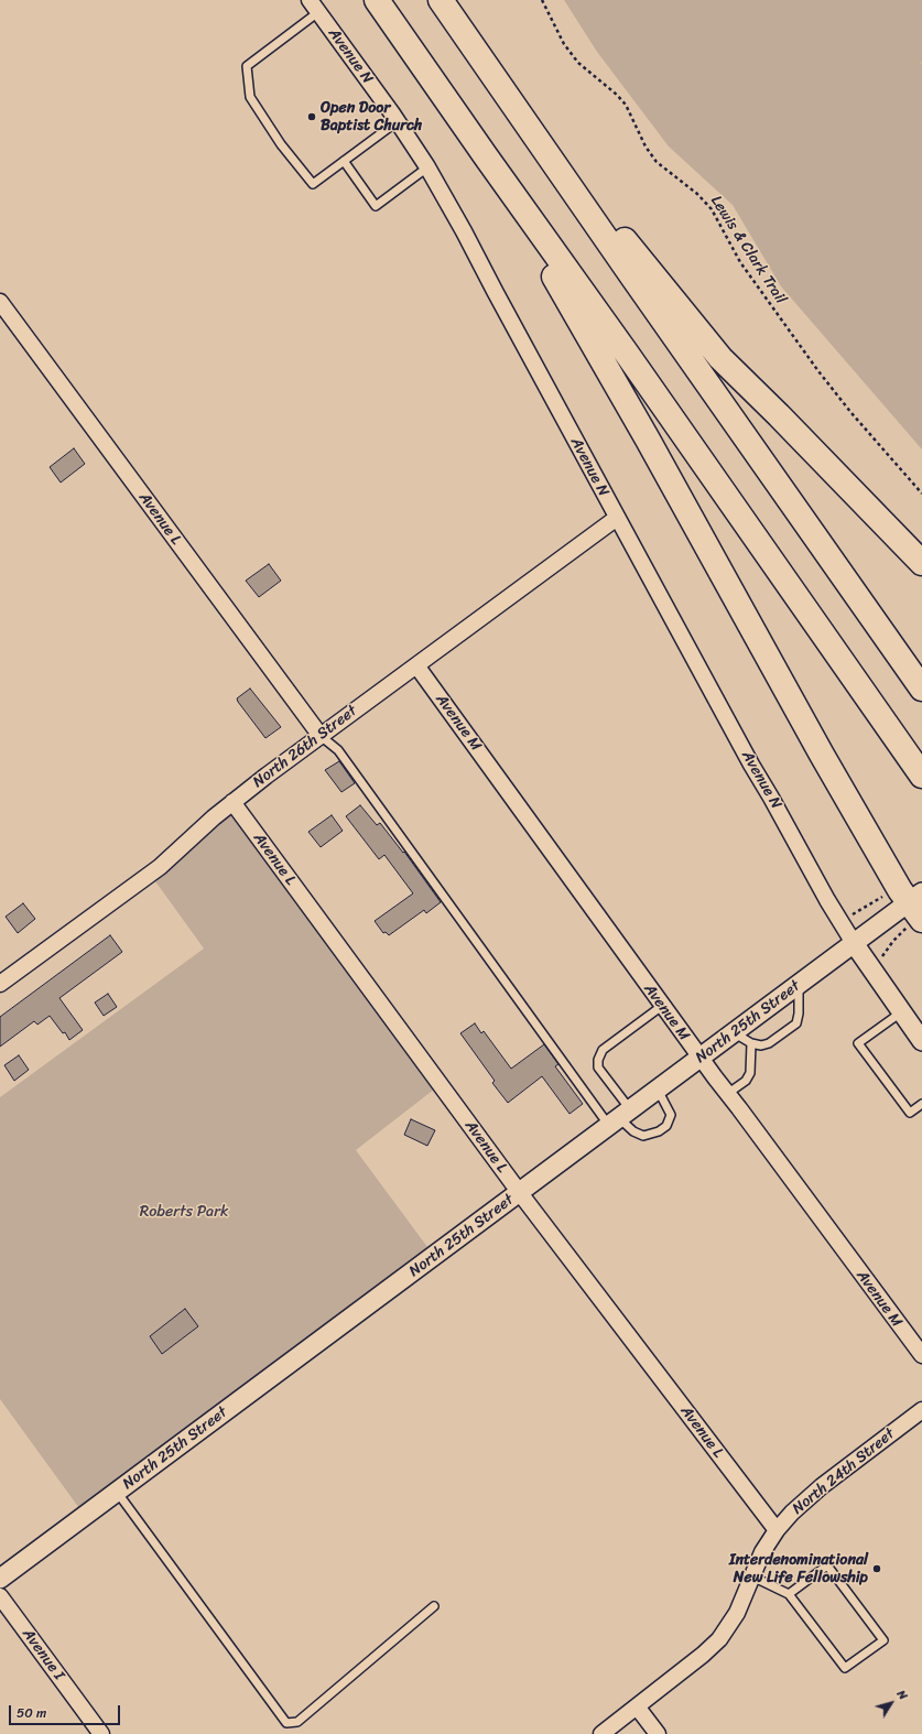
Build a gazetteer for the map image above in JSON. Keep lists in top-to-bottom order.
{
  "streets": {
    "street": [
      "Avenue N",
      "Avenue L",
      "Avenue M",
      "North 26th Street",
      "North 25th Street",
      "North 24th Street",
      "Avenue I"
    ],
    "path": ["Lewis & Clark Trail"]
  },
  "crossings": [
    ["Avenue N", "North 26th Street"],
    ["Avenue N", "North 25th Street"],
    ["Avenue L", "North 26th Street"],
    ["Avenue L", "North 25th Street"],
    ["Avenue L", "North 24th Street"],
    ["Avenue M", "North 26th Street"],
    ["Avenue M", "North 25th Street"]
  ],
  "parks": ["Roberts Park"],
  "places": ["Open Door Baptist Church", "Interdenominational New Life Fellowship"],
  "scale_bar": "50 m",
  "north": "top right"
}
